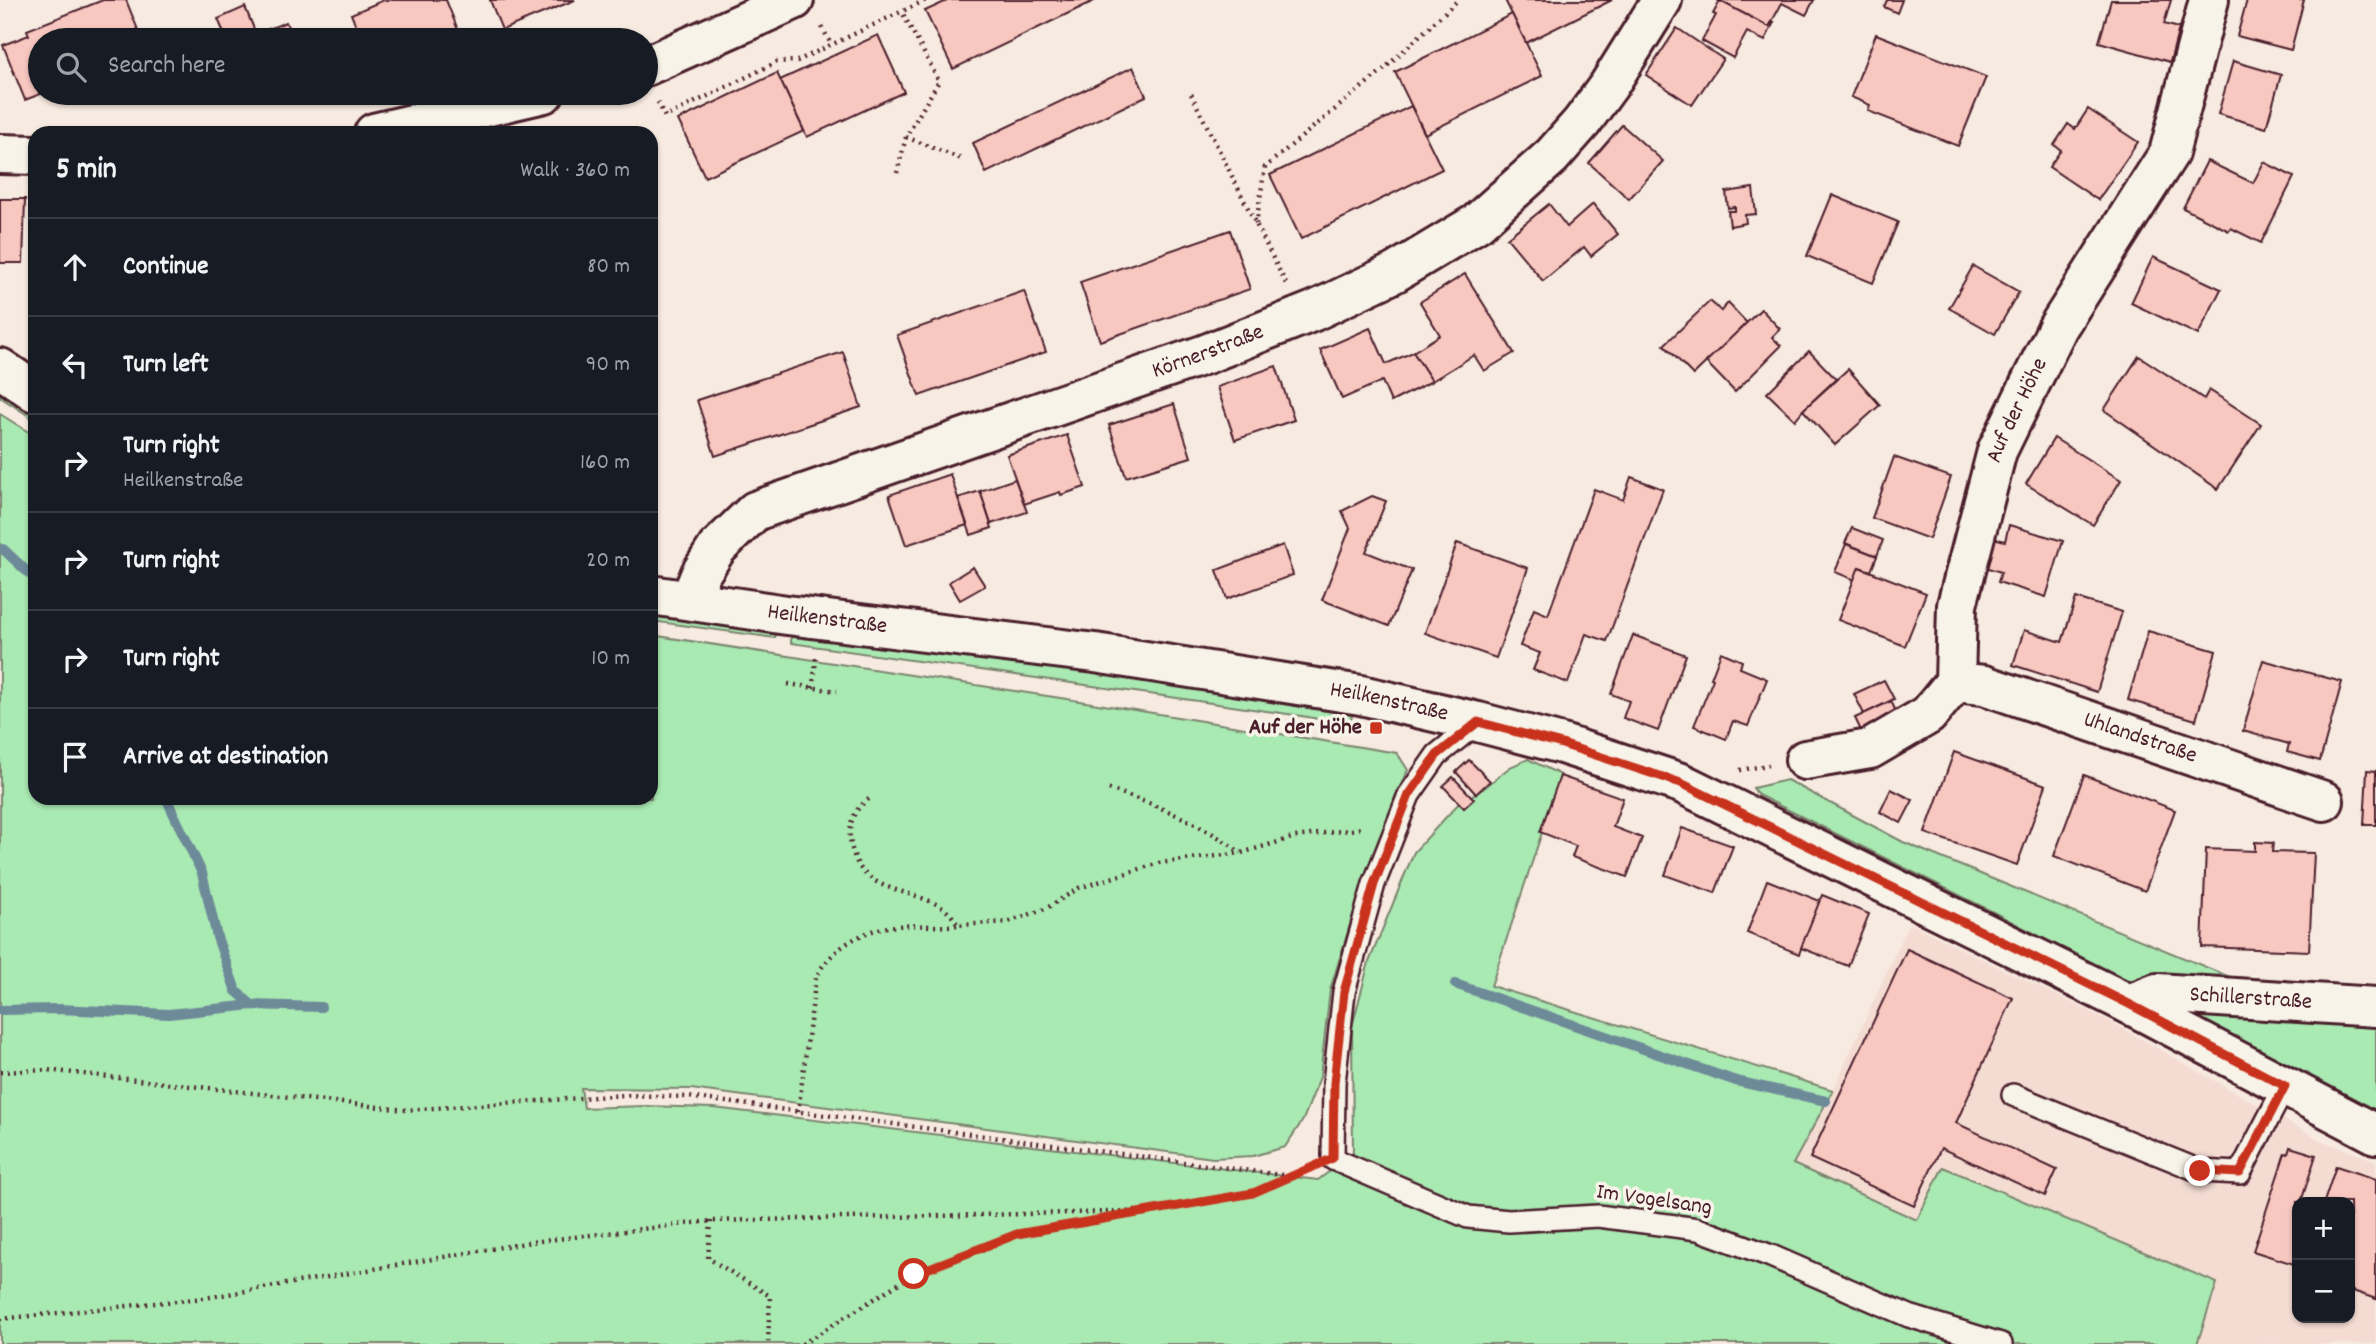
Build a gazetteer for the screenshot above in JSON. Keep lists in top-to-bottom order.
{
  "streets": {
    "street": [
      "Körnerstraße",
      "Auf der Höhe",
      "Heilkenstraße",
      "Uhlandstraße",
      "Schillerstraße"
    ],
    "lane": ["Im Vogelsang"]
  },
  "crossings": [
    ["Körnerstraße", "Heilkenstraße"],
    ["Auf der Höhe", "Uhlandstraße"],
    ["Heilkenstraße", "Schillerstraße"]
  ],
  "places": {
    "transit": ["Auf der Höhe"]
  },
  "page": {
    "search": "Search here",
    "heading": ["5 min", "Walk · 360 m"],
    "list": [
      ["Continue", "80 m"],
      ["Turn left", "90 m"],
      ["Turn right", "Heilkenstraße", "160 m"],
      ["Turn right", "20 m"],
      ["Turn right", "10 m"],
      "Arrive at destination"
    ],
    "map_buttons": ["+", "−"]
  }
}
